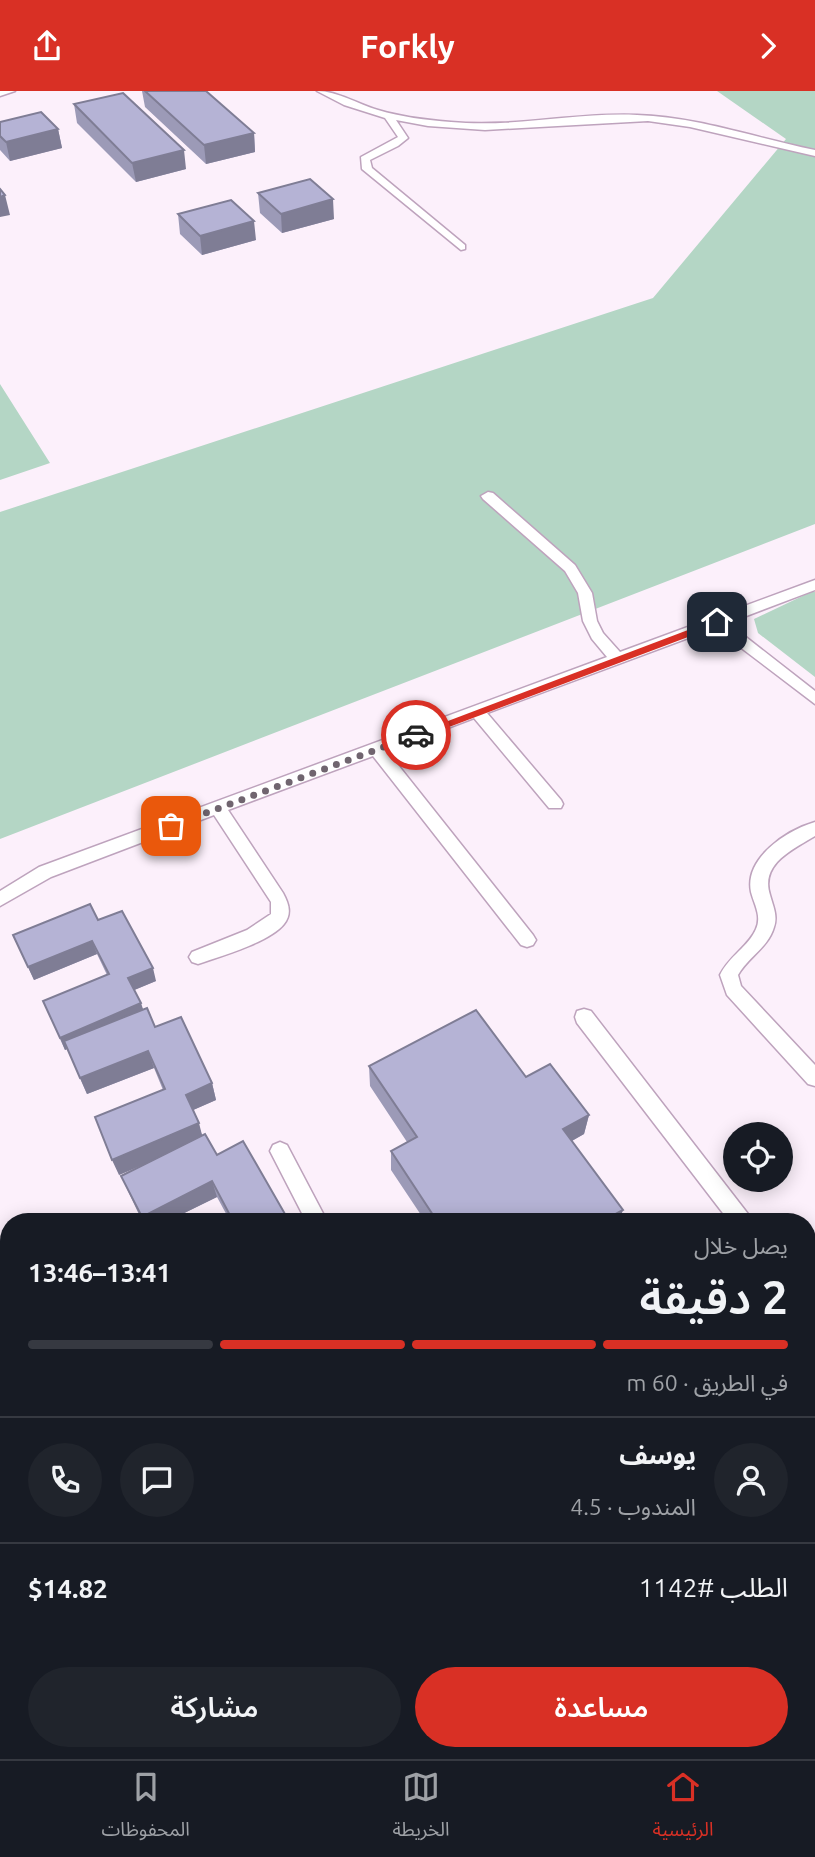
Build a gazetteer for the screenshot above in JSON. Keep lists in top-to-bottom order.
{
  "page": {
    "header": "Forkly",
    "heading": ["2 دقيقة", "يصل خلال", "13:41–13:46"],
    "panel": [
      "يوسف",
      "المندوب · 4.5",
      "الطلب #1142",
      "$14.82"
    ],
    "bar": "في الطريق · 60 m",
    "buttons": ["مساعدة", "مشاركة"],
    "tabs": ["الرئيسية", "الخريطة", "المحفوظات"]
  }
}
